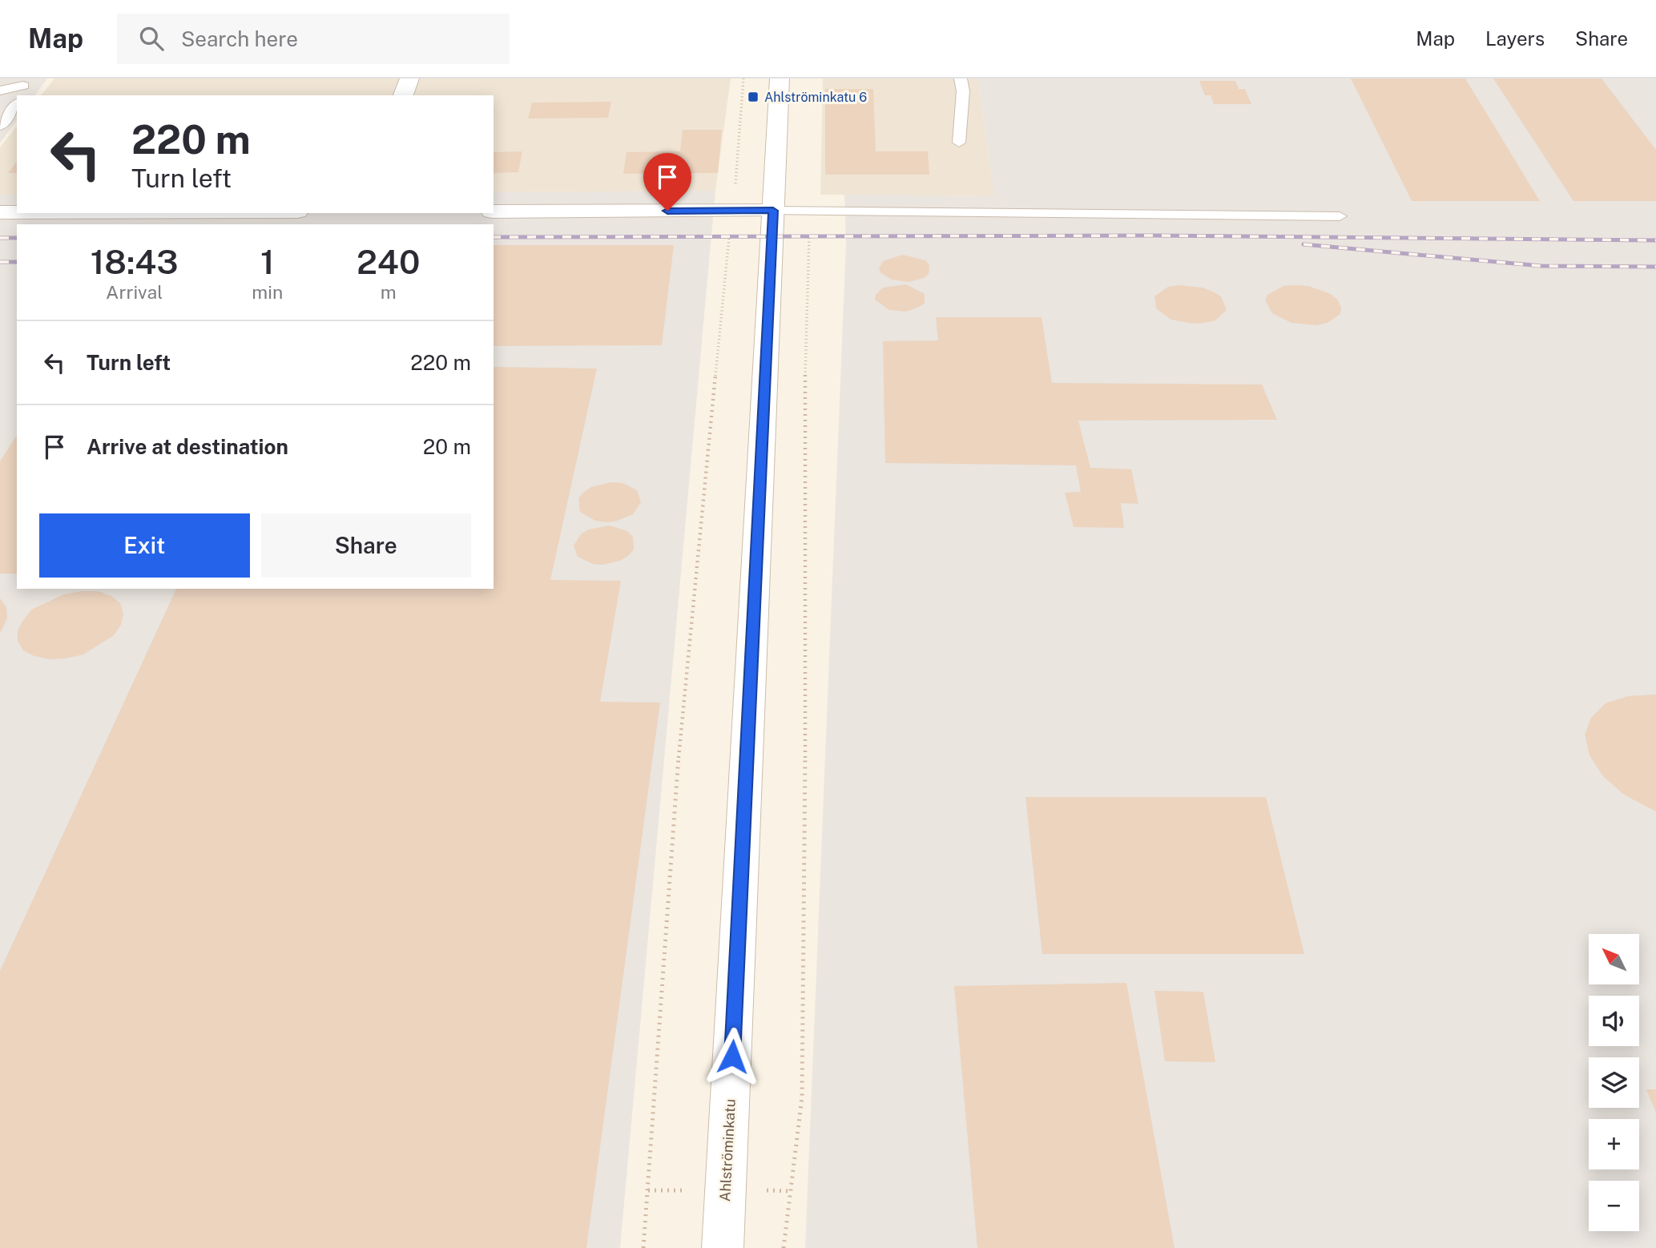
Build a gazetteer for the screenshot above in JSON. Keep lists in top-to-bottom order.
{
  "streets": {
    "street": ["Ahlströminkatu"]
  },
  "places": {
    "transit": ["Ahlströminkatu 6"]
  },
  "north": "top left",
  "page": {
    "header": "Map",
    "search": "Search here",
    "nav": ["Map", "Layers", "Share"],
    "turn": ["220 m", "Turn left"],
    "eta": [
      "18:43",
      "Arrival",
      "1",
      "min",
      "240",
      "m"
    ],
    "list": [
      {
        "name": "Turn left",
        "value": "220 m"
      },
      {
        "name": "Arrive at destination",
        "value": "20 m"
      }
    ],
    "buttons": ["Exit", "Share"],
    "map_buttons": ["+", "−"]
  }
}
